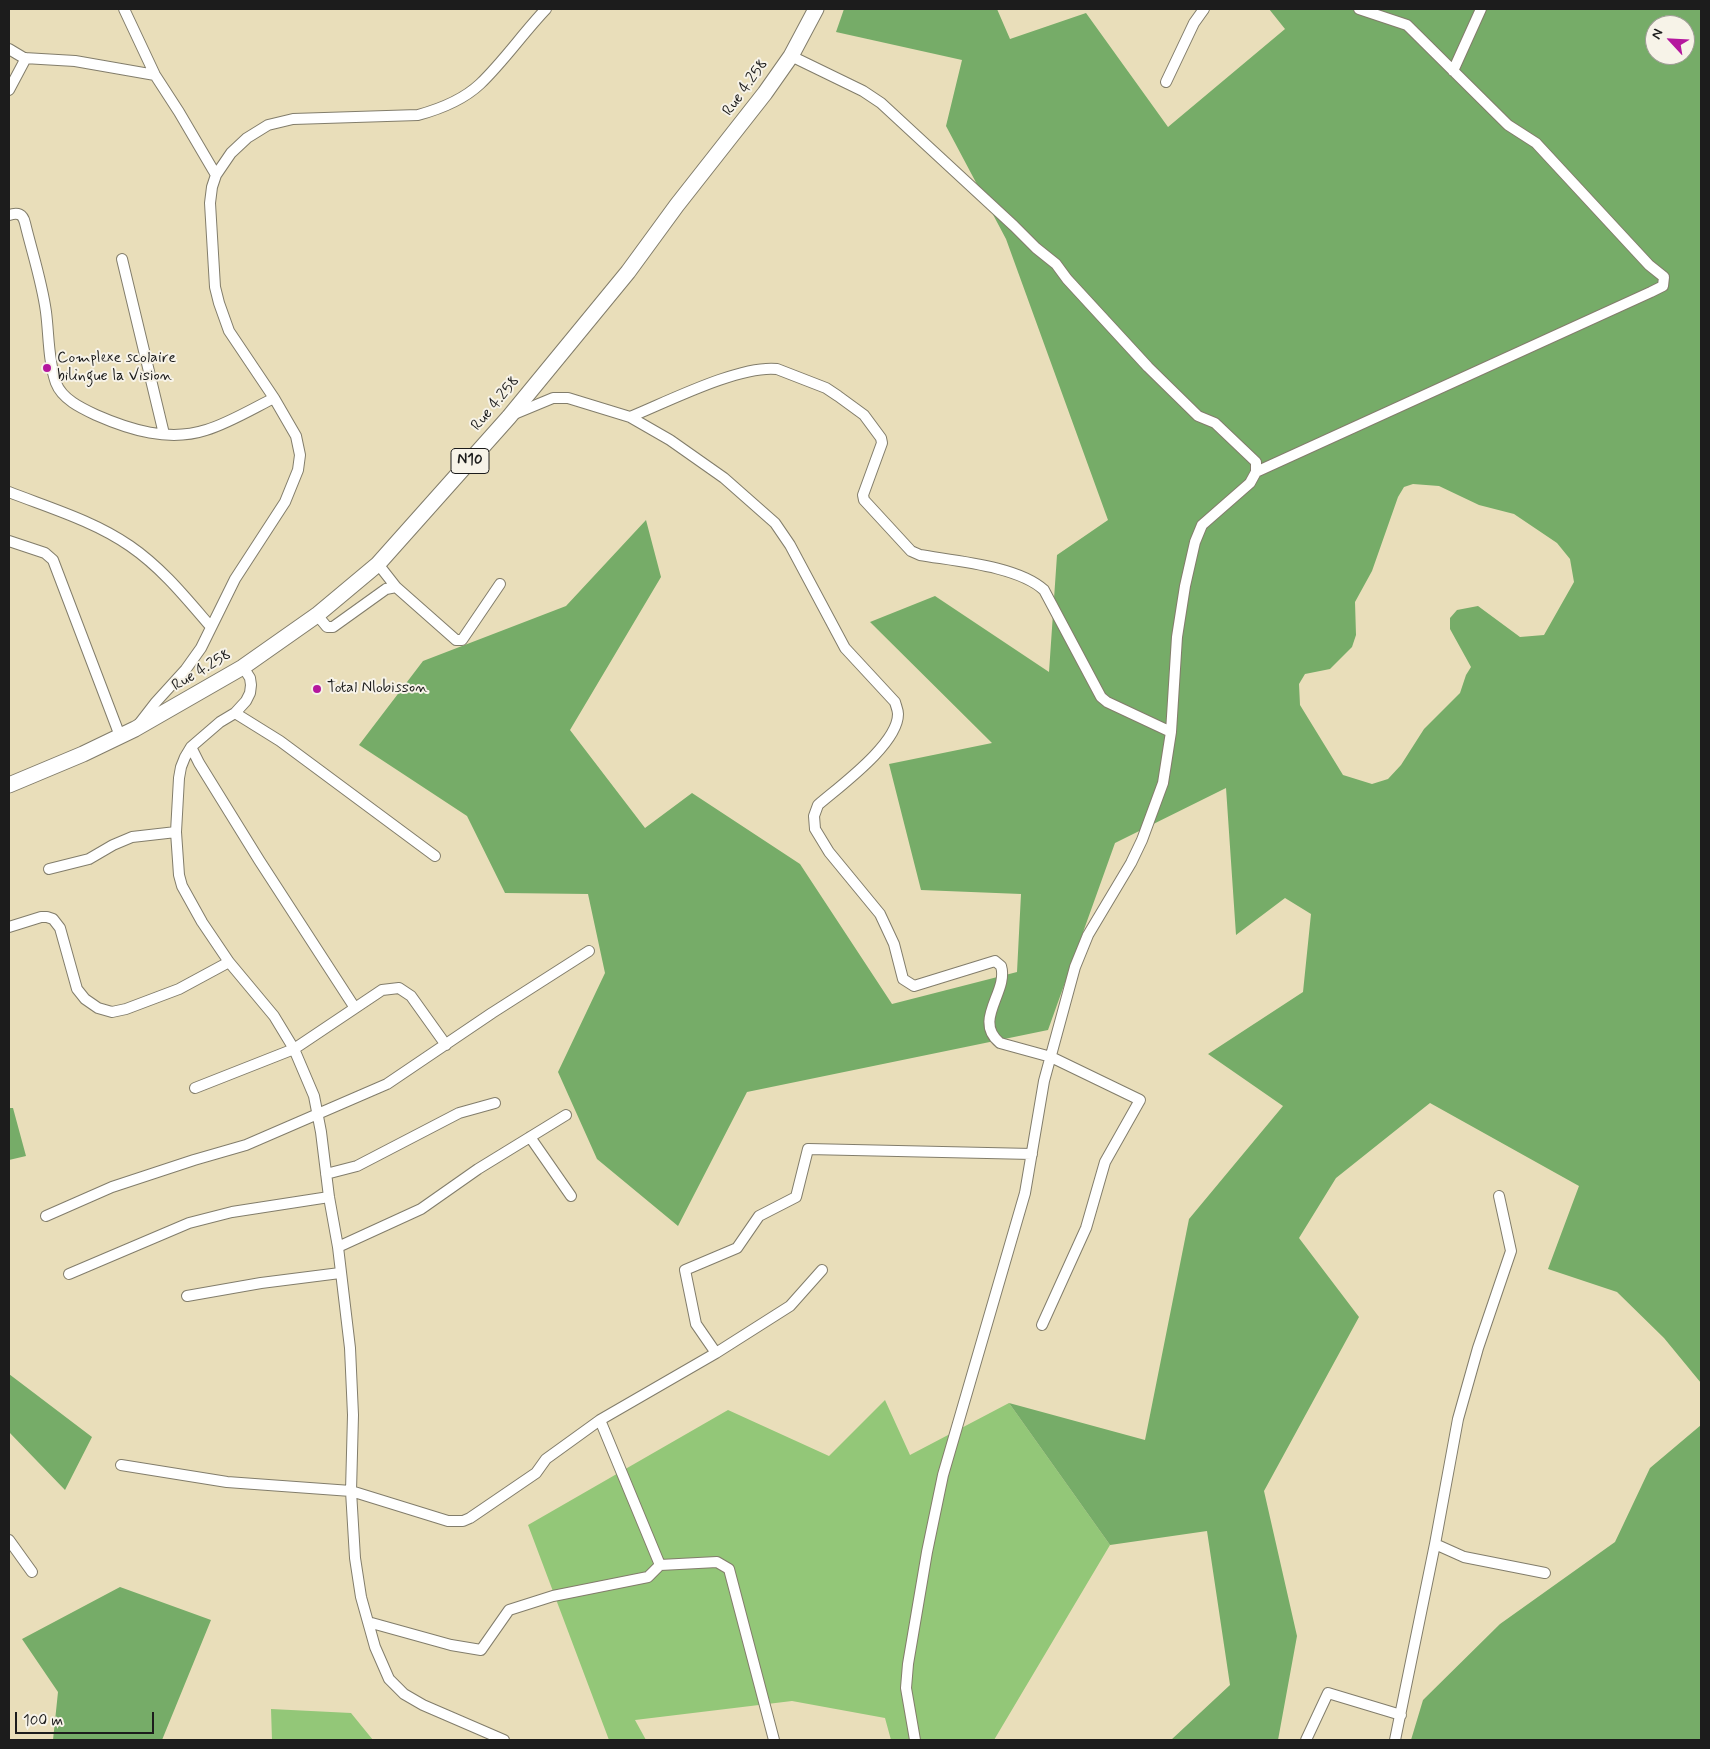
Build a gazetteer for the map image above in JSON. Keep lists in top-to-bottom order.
{
  "streets": {
    "highway": ["Rue 4.258", "N10"]
  },
  "places": ["Complexe scolaire bilingue la Vision", "Total Nlobisson"],
  "scale_bar": "100 m",
  "north": "top left"
}
